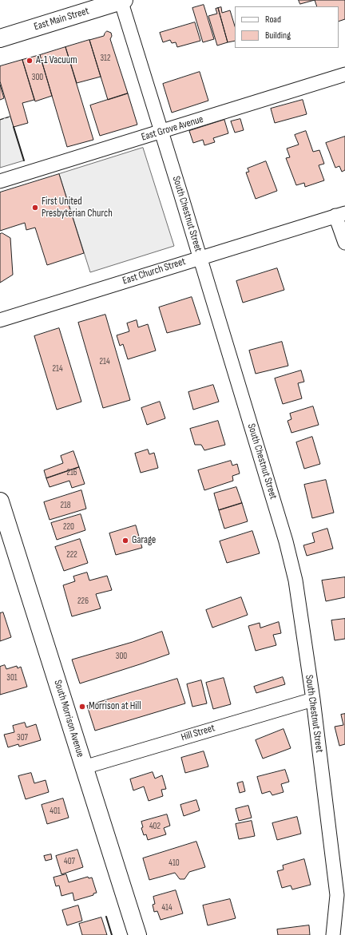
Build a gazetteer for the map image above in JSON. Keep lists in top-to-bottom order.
{
  "streets": {
    "main road": ["East Main Street", "South Morrison Avenue"],
    "street": [
      "East Grove Avenue",
      "South Chestnut Street",
      "East Church Street",
      "Hill Street"
    ]
  },
  "crossings": [
    ["East Main Street", "South Chestnut Street"],
    ["East Grove Avenue", "South Chestnut Street"],
    ["South Chestnut Street", "East Church Street"],
    ["South Chestnut Street", "Hill Street"],
    ["South Morrison Avenue", "Hill Street"]
  ],
  "places": [
    "A-1 Vacuum",
    "First United Presbyterian Church",
    "Garage",
    "Morrison at Hill"
  ],
  "house_numbers": [
    "312",
    "300",
    "214",
    "214",
    "216",
    "218",
    "220",
    "222",
    "226",
    "300",
    "301",
    "307",
    "401",
    "402",
    "407",
    "410",
    "414"
  ],
  "legend": ["Road", "Building"]
}
